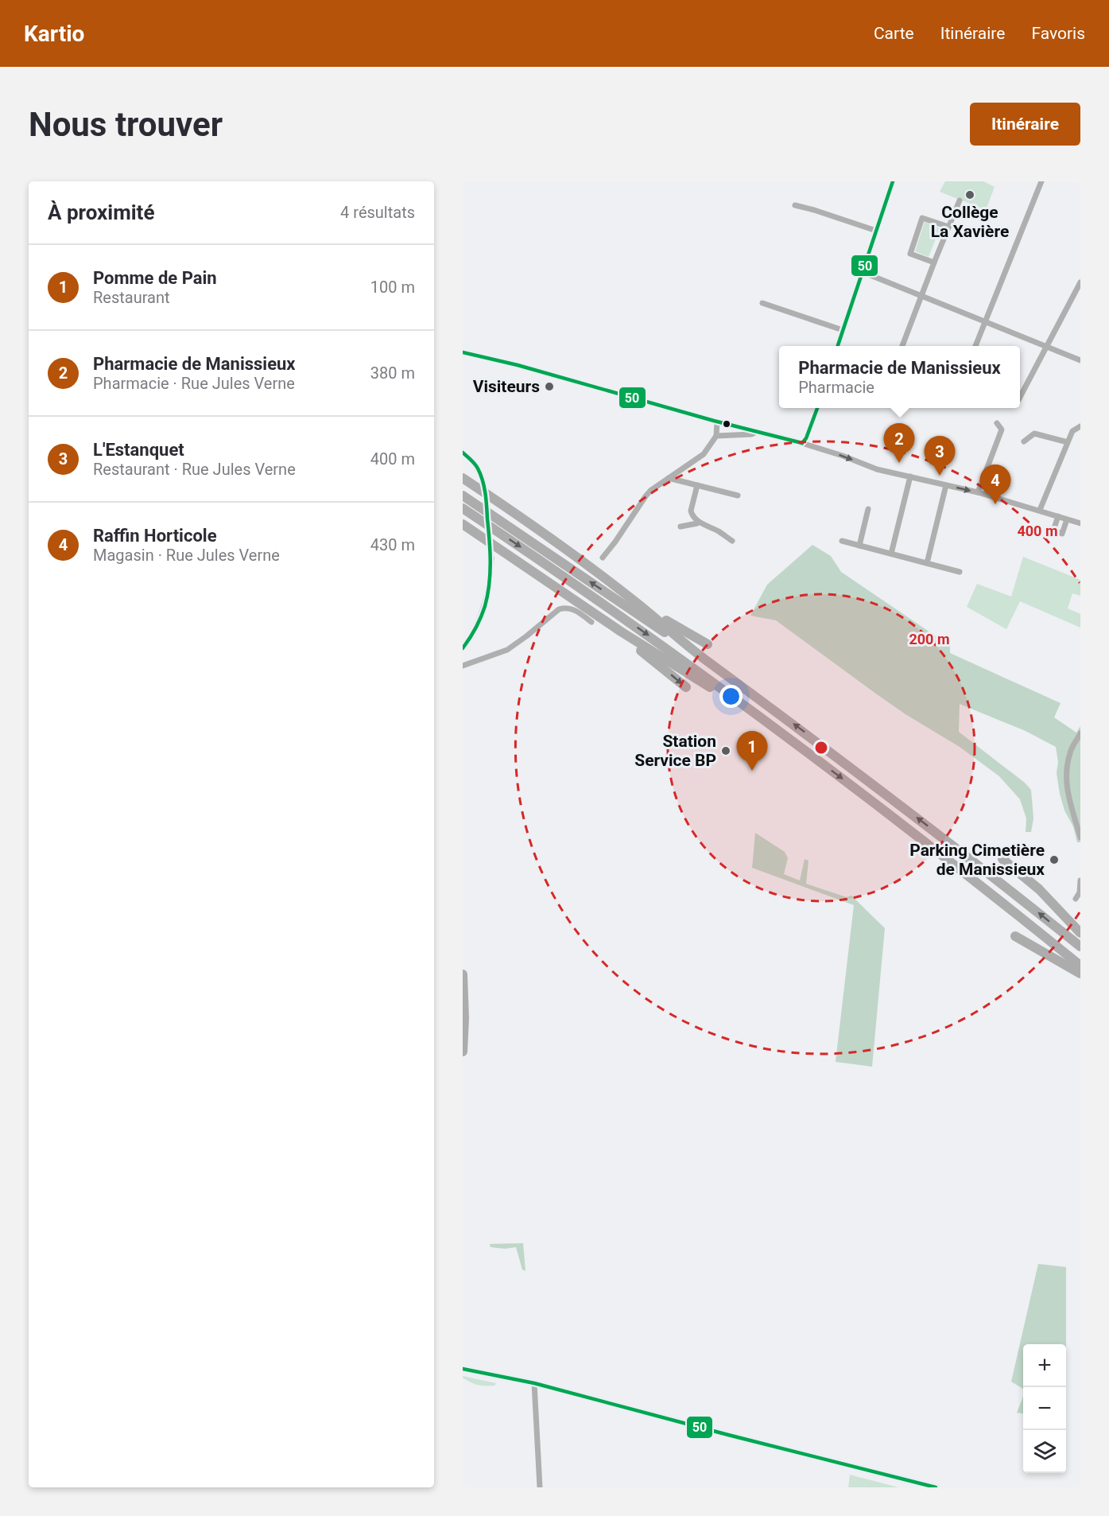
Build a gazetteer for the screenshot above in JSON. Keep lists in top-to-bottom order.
{
  "places": [
    "Collège La Xavière",
    "Visiteurs",
    "Station Service BP",
    "Parking Cimetière de Manissieux"
  ],
  "lines": ["transit line 50"],
  "page": {
    "header": "Kartio",
    "nav": ["Carte", "Itinéraire", "Favoris"],
    "buttons": "Itinéraire",
    "title": "Nous trouver",
    "heading": ["À proximité", "4 résultats"],
    "list": [
      {
        "mark": "1",
        "name": "Pomme de Pain",
        "note": "Restaurant",
        "value": "100 m"
      },
      {
        "mark": "2",
        "name": "Pharmacie de Manissieux",
        "note": "Pharmacie · Rue Jules Verne",
        "value": "380 m"
      },
      {
        "mark": "3",
        "name": "L'Estanquet",
        "note": "Restaurant · Rue Jules Verne",
        "value": "400 m"
      },
      {
        "mark": "4",
        "name": "Raffin Horticole",
        "note": "Magasin · Rue Jules Verne",
        "value": "430 m"
      }
    ],
    "popup": ["Pharmacie de Manissieux", "Pharmacie"],
    "pins": [
      "2",
      "3",
      "4",
      "1"
    ],
    "map_buttons": ["+", "−"]
  },
  "rings": ["400 m", "200 m"]
}
